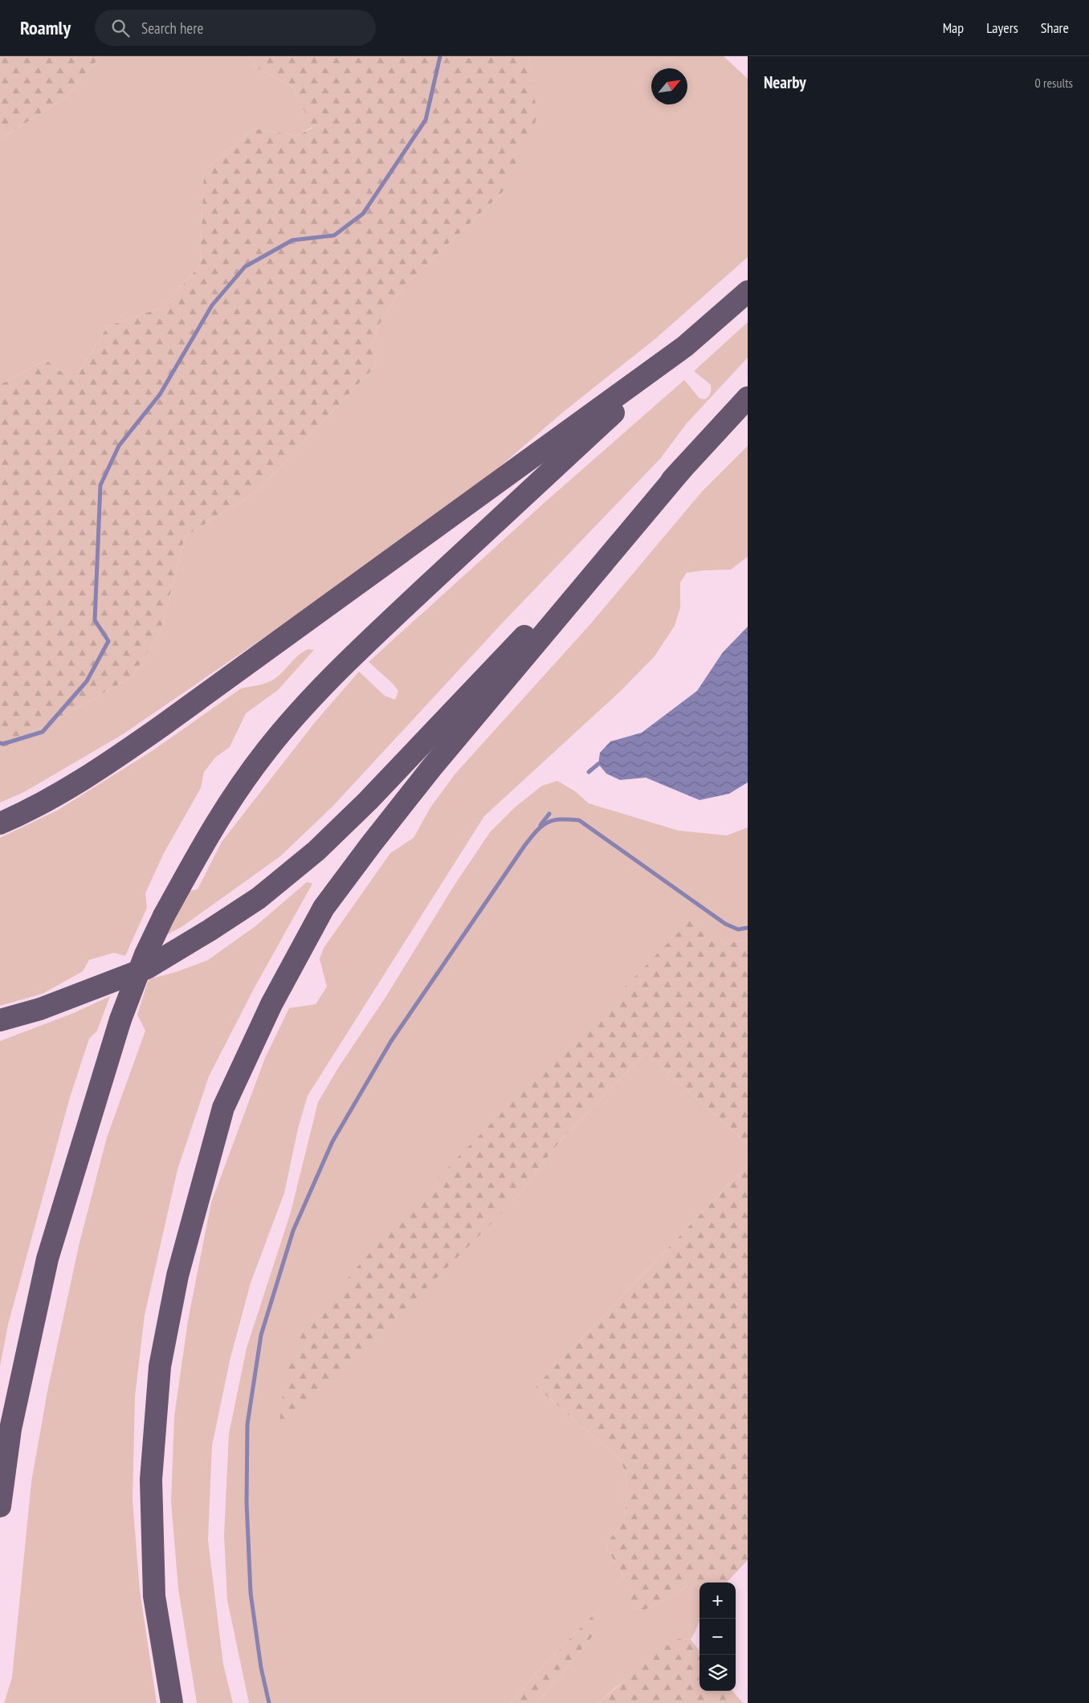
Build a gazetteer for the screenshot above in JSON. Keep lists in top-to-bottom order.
{
  "north": "top right",
  "page": {
    "header": "Roamly",
    "search": "Search here",
    "nav": ["Map", "Layers", "Share"],
    "heading": ["Nearby", "0 results"],
    "map_buttons": ["+", "−"]
  }
}
